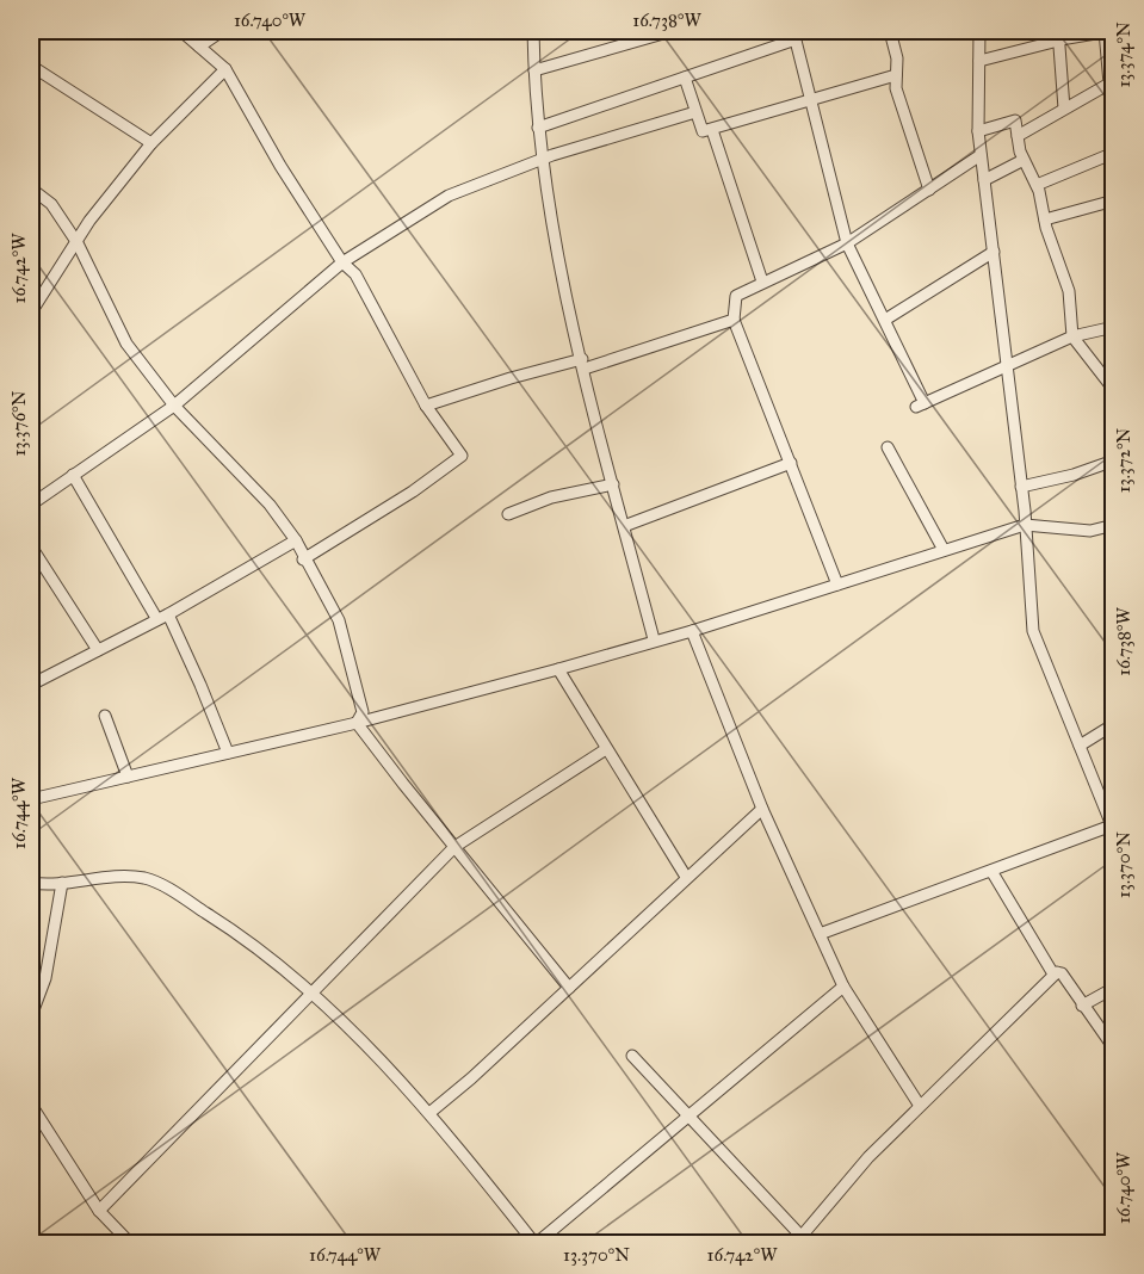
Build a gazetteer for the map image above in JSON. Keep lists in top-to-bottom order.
{
  "coordinates": [
    "16.740°W",
    "16.738°W",
    "13.374°N",
    "16.742°W",
    "13.376°N",
    "13.372°N",
    "16.744°W",
    "13.370°N"
  ]
}
